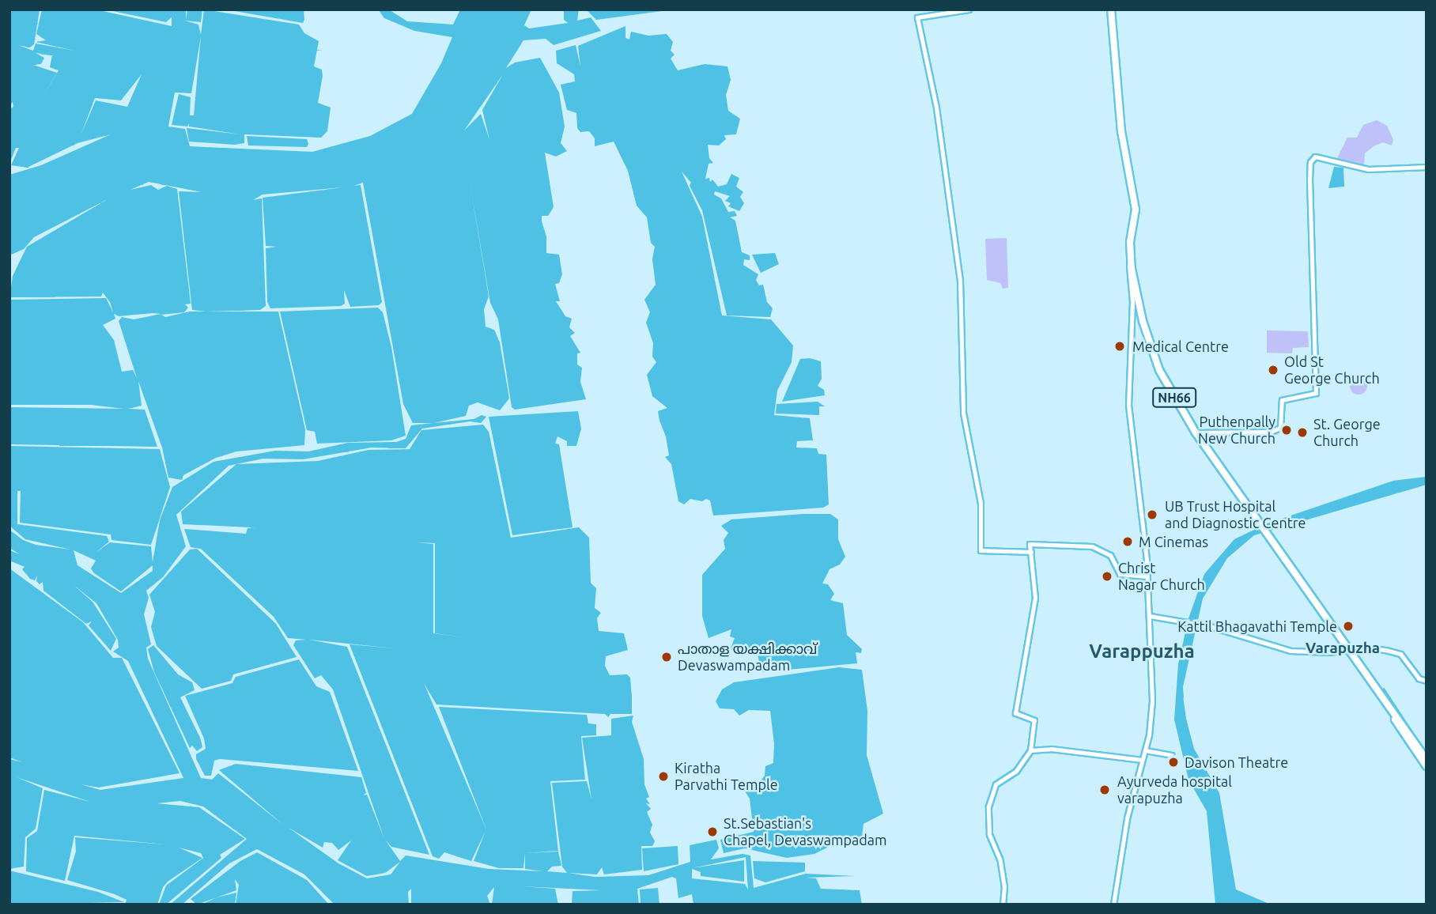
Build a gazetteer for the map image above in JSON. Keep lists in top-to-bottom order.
{
  "streets": {
    "highway": ["NH66"]
  },
  "districts": ["Varapuzha", "Varappuzha"],
  "places": [
    "Medical Centre",
    "Old St George Church",
    "Puthenpally New Church",
    "St. George Church",
    "UB Trust Hospital and Diagnostic Centre",
    "M Cinemas",
    "Christ Nagar Church",
    "Kattil Bhagavathi Temple",
    "പാതാള യക്ഷിക്കാവ് Devaswampadam",
    "Davison Theatre",
    "Kiratha Parvathi Temple",
    "Ayurveda hospital varapuzha",
    "St.Sebastian's Chapel, Devaswampadam"
  ]
}
